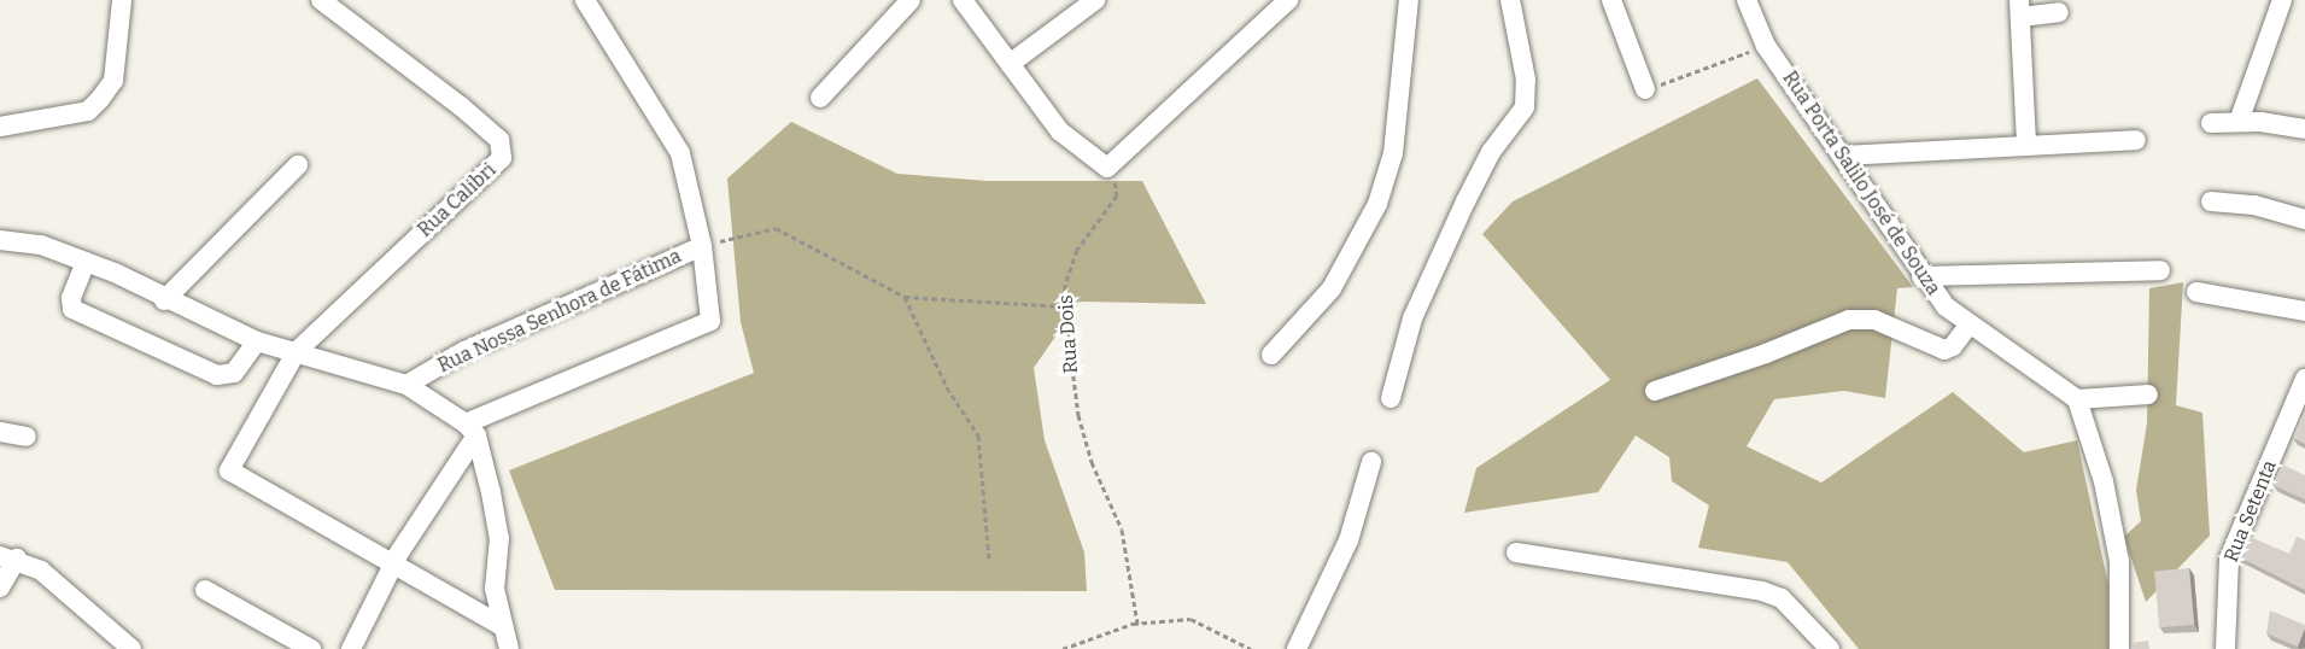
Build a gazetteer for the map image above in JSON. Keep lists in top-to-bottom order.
{
  "streets": {
    "street": [
      "Rua Porta Salilo José de Souza",
      "Rua Calibri",
      "Rua Nossa Senhora de Fátima",
      "Rua Setenta"
    ],
    "path": ["Rua Dois"]
  }
}
